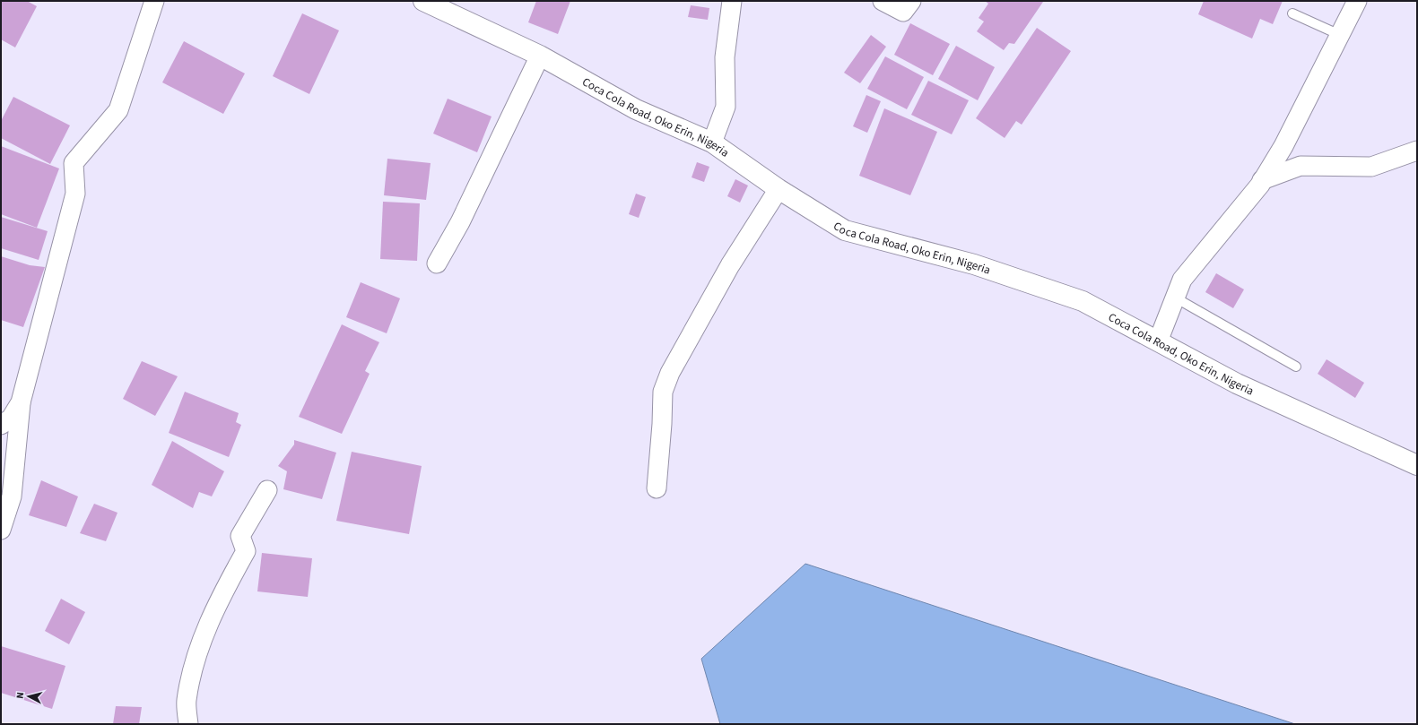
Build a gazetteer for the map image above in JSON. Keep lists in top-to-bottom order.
{
  "streets": {
    "street": ["Coca Cola Road, Oko Erin, Nigeria"]
  },
  "north": "left"
}
